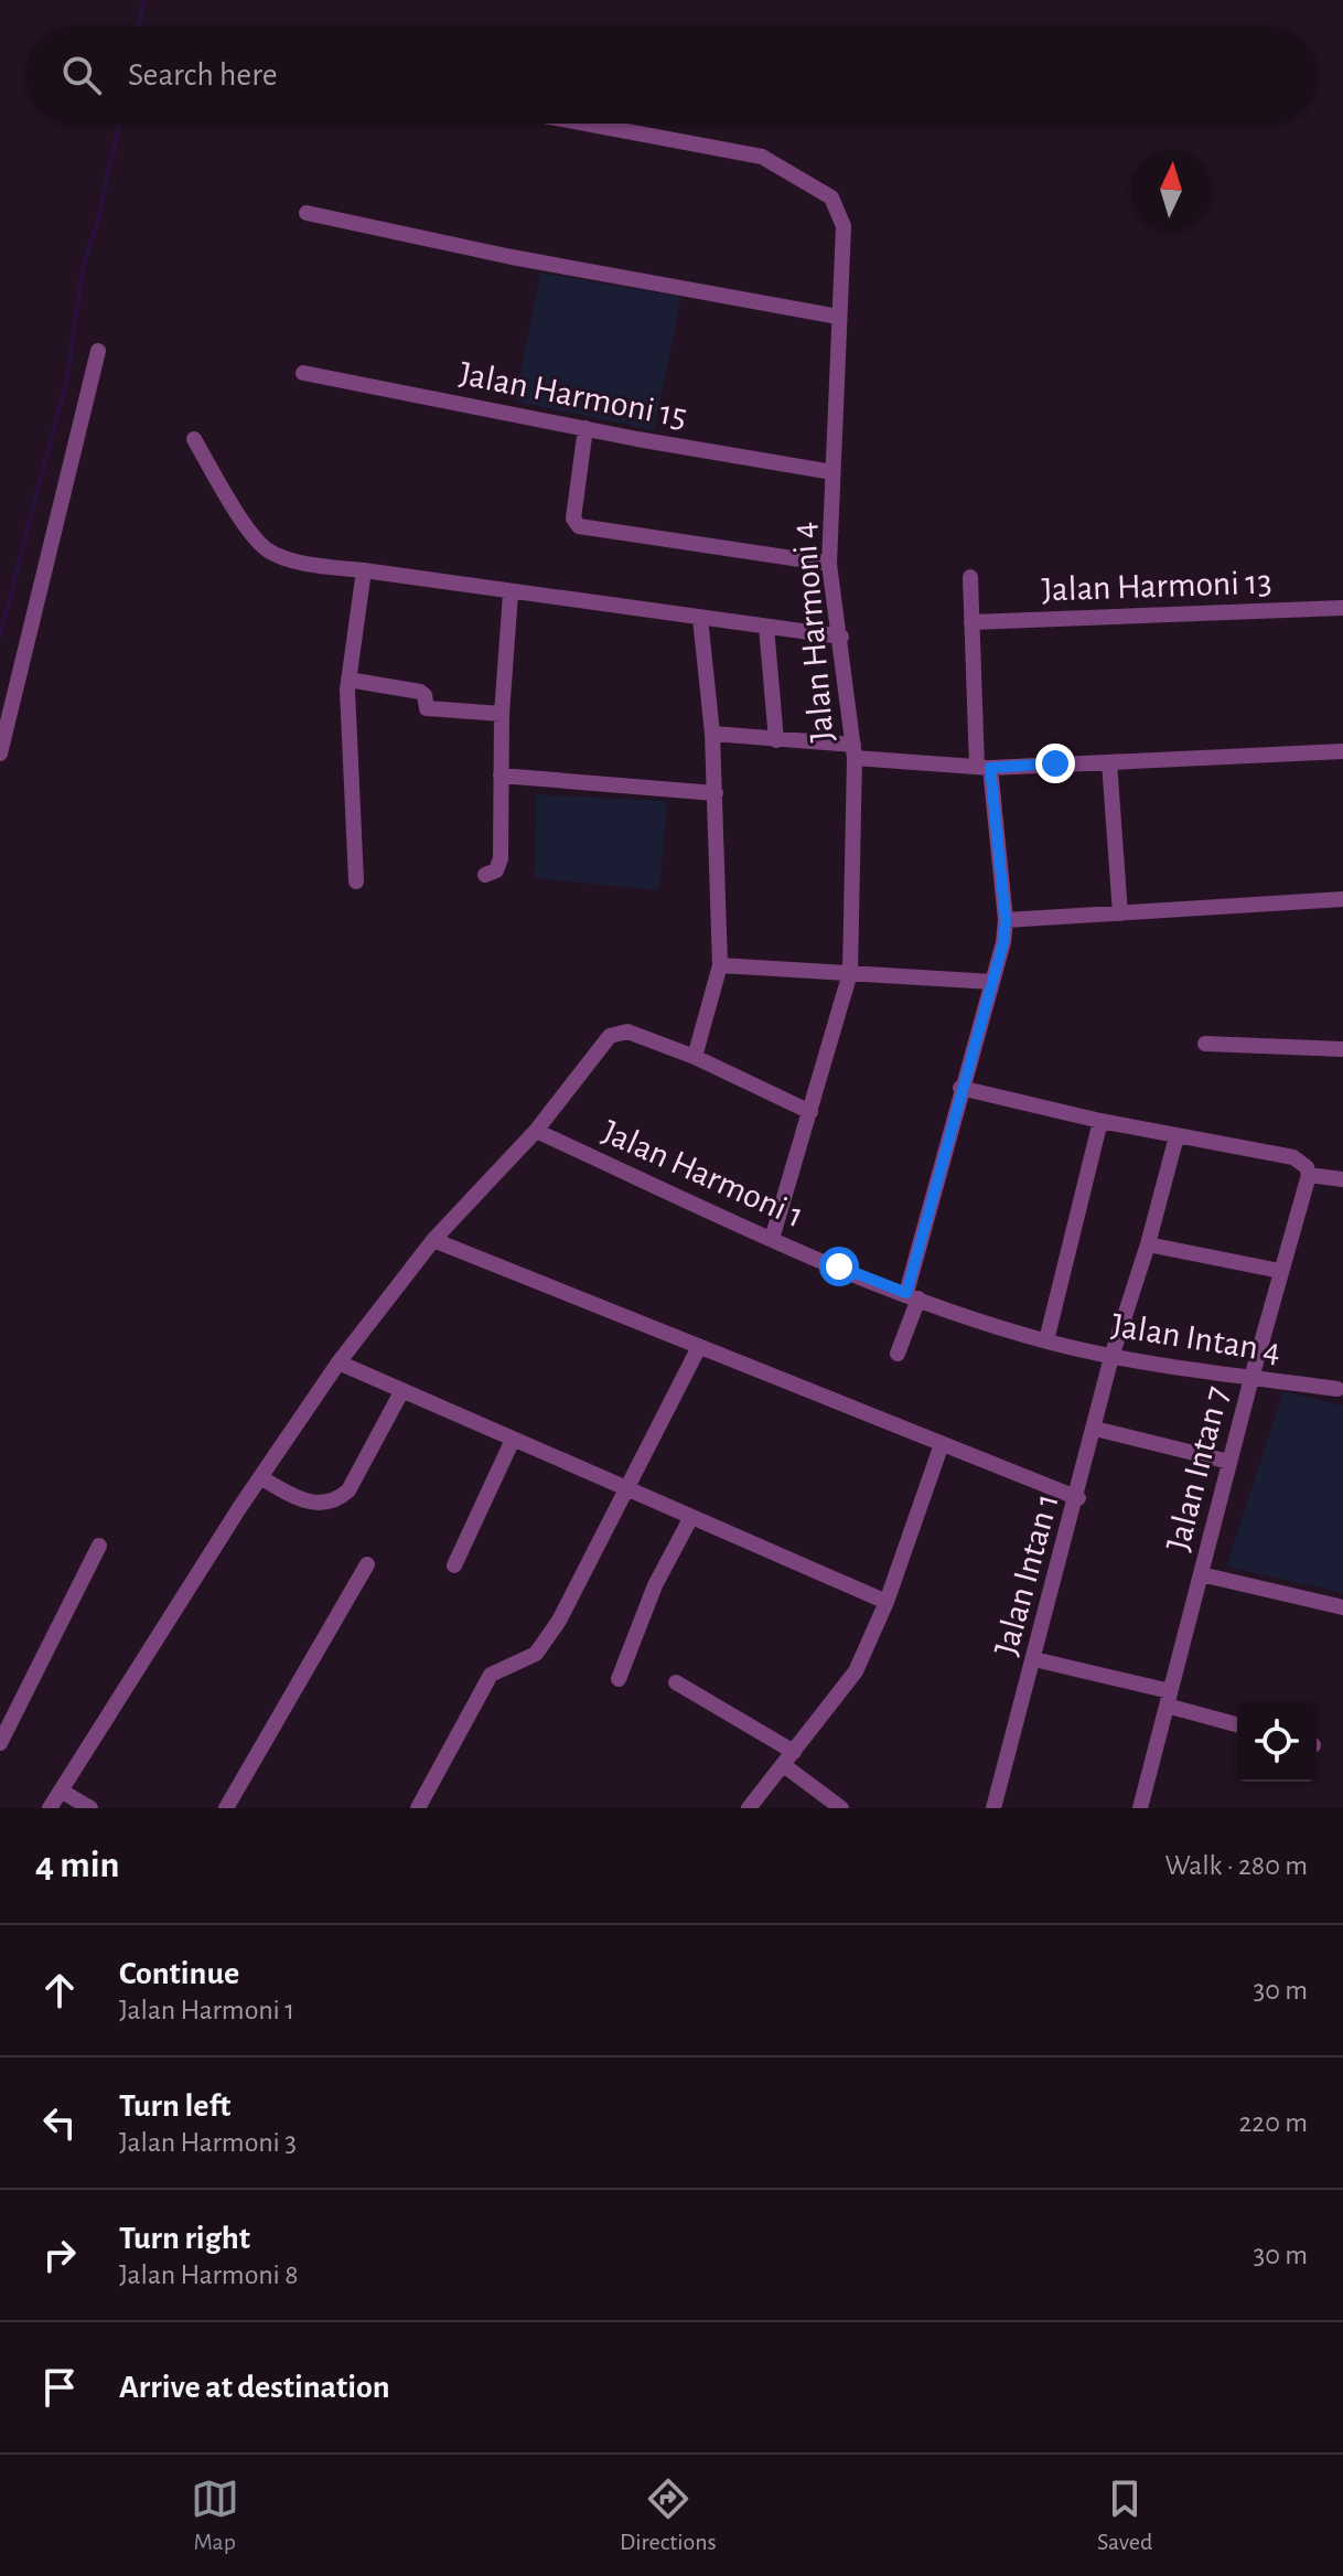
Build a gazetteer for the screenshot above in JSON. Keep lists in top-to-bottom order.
{
  "streets": {
    "street": [
      "Jalan Harmoni 15",
      "Jalan Harmoni 13",
      "Jalan Harmoni 4",
      "Jalan Harmoni 1",
      "Jalan Intan 4",
      "Jalan Intan 7",
      "Jalan Intan 1"
    ]
  },
  "crossings": [
    ["Jalan Harmoni 15", "Jalan Harmoni 4"],
    ["Jalan Harmoni 4", "Jalan Harmoni 1"],
    ["Jalan Harmoni 1", "Jalan Intan 4"],
    ["Jalan Intan 4", "Jalan Intan 7"],
    ["Jalan Intan 4", "Jalan Intan 1"]
  ],
  "north": "top",
  "page": {
    "search": "Search here",
    "heading": ["4 min", "Walk · 280 m"],
    "list": [
      ["Continue", "Jalan Harmoni 1", "30 m"],
      ["Turn left", "Jalan Harmoni 3", "220 m"],
      ["Turn right", "Jalan Harmoni 8", "30 m"],
      "Arrive at destination"
    ],
    "nav": ["Map", "Directions", "Saved"]
  }
}
